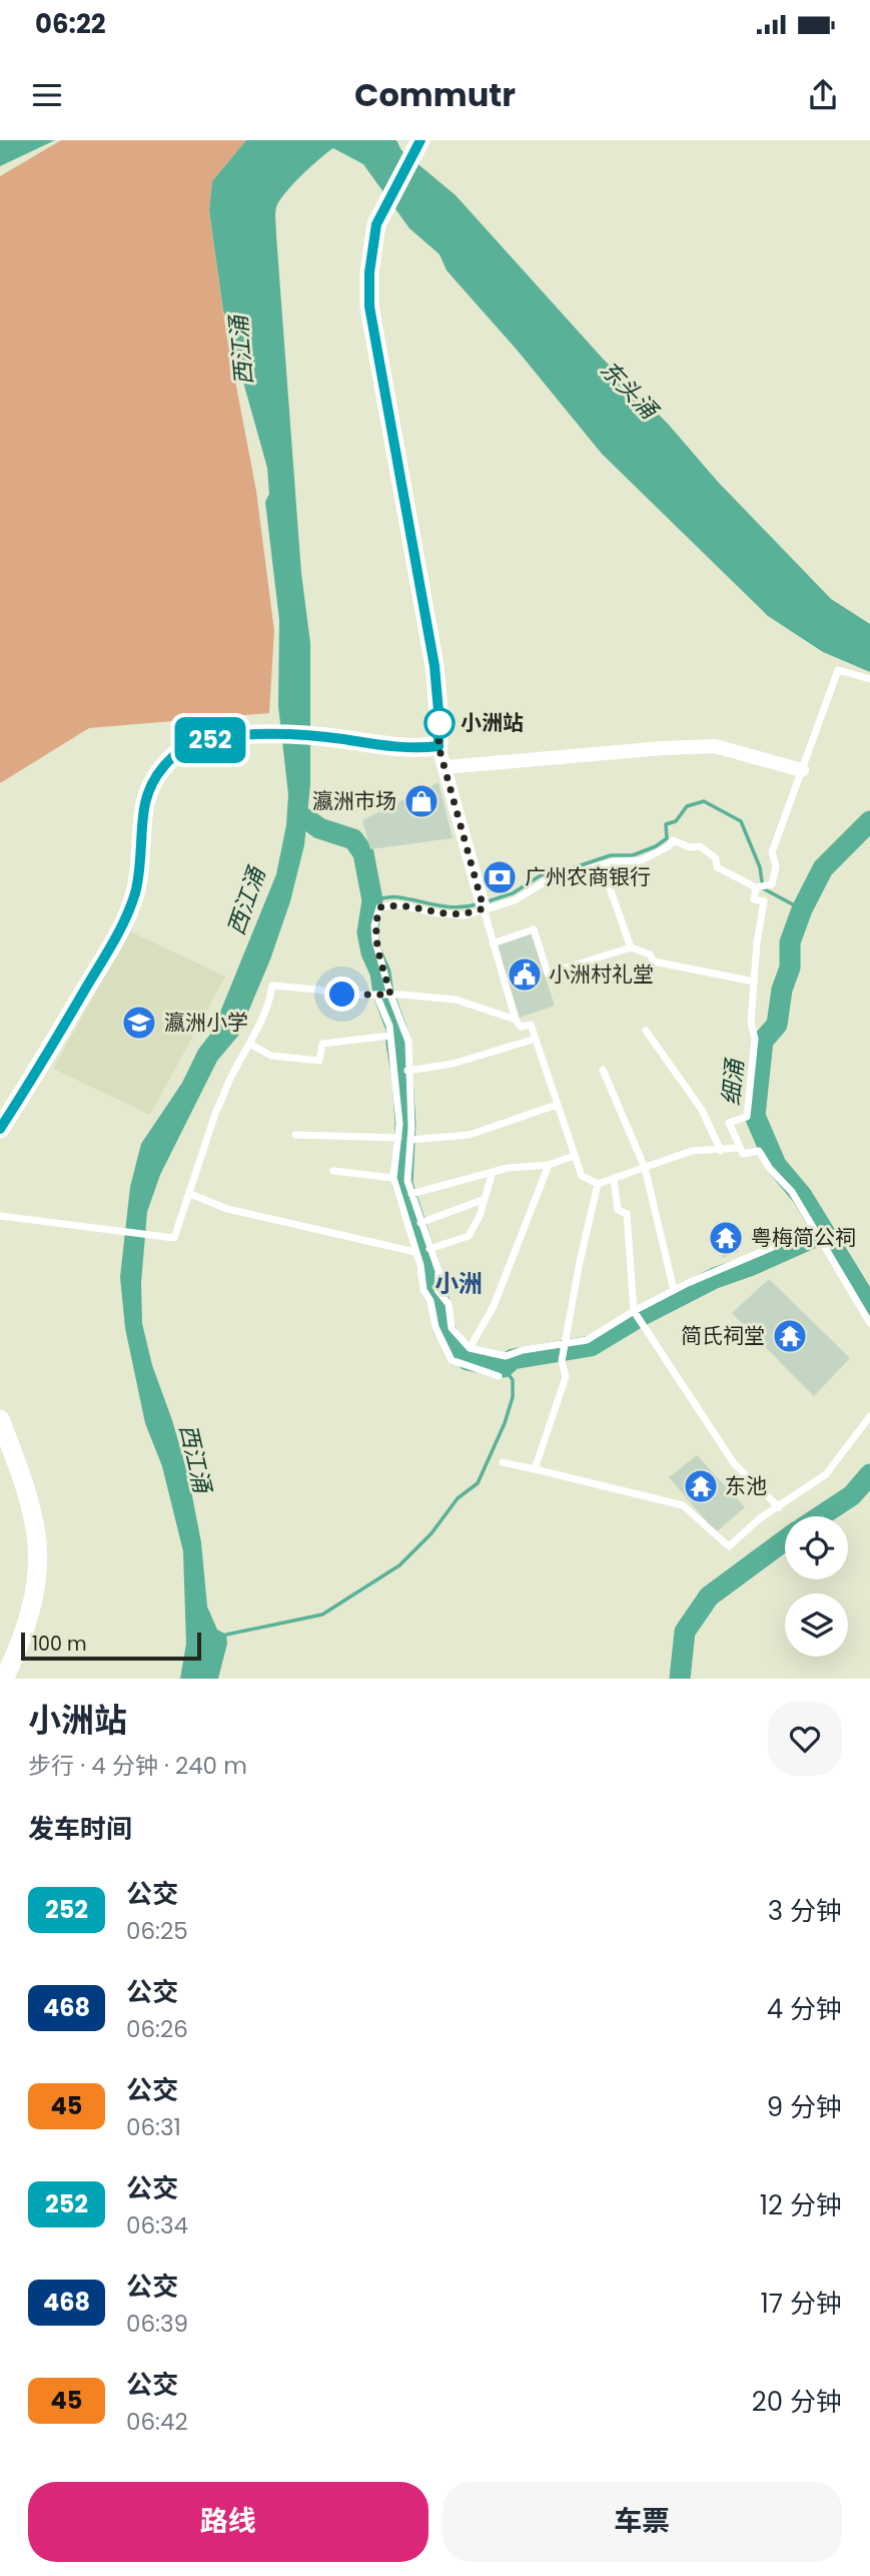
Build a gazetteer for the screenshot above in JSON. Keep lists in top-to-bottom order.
{
  "districts": ["小洲"],
  "water": ["西江涌", "东头涌", "细涌"],
  "places": {
    "other": ["小洲站"],
    "shop": ["瀛洲市场"],
    "bank": ["广州农商银行"],
    "public building": ["小洲村礼堂"],
    "school or university": ["瀛洲小学"],
    "temple": ["粤梅简公祠", "简氏祠堂", "东池"]
  },
  "lines": ["bus line 252"],
  "scale_bar": "100 m",
  "page": {
    "status": "06:22",
    "header": "Commutr",
    "on_map": "252",
    "scale": "100 m",
    "heading": [
      ["小洲站", "步行 · 4 分钟 · 240 m"],
      "发车时间"
    ],
    "list": [
      {
        "mark": "252",
        "name": "公交",
        "note": "06:25",
        "value": "3 分钟"
      },
      {
        "mark": "468",
        "name": "公交",
        "note": "06:26",
        "value": "4 分钟"
      },
      {
        "mark": "45",
        "name": "公交",
        "note": "06:31",
        "value": "9 分钟"
      },
      {
        "mark": "252",
        "name": "公交",
        "note": "06:34",
        "value": "12 分钟"
      },
      {
        "mark": "468",
        "name": "公交",
        "note": "06:39",
        "value": "17 分钟"
      },
      {
        "mark": "45",
        "name": "公交",
        "note": "06:42",
        "value": "20 分钟"
      }
    ],
    "buttons": ["路线", "车票"]
  }
}
